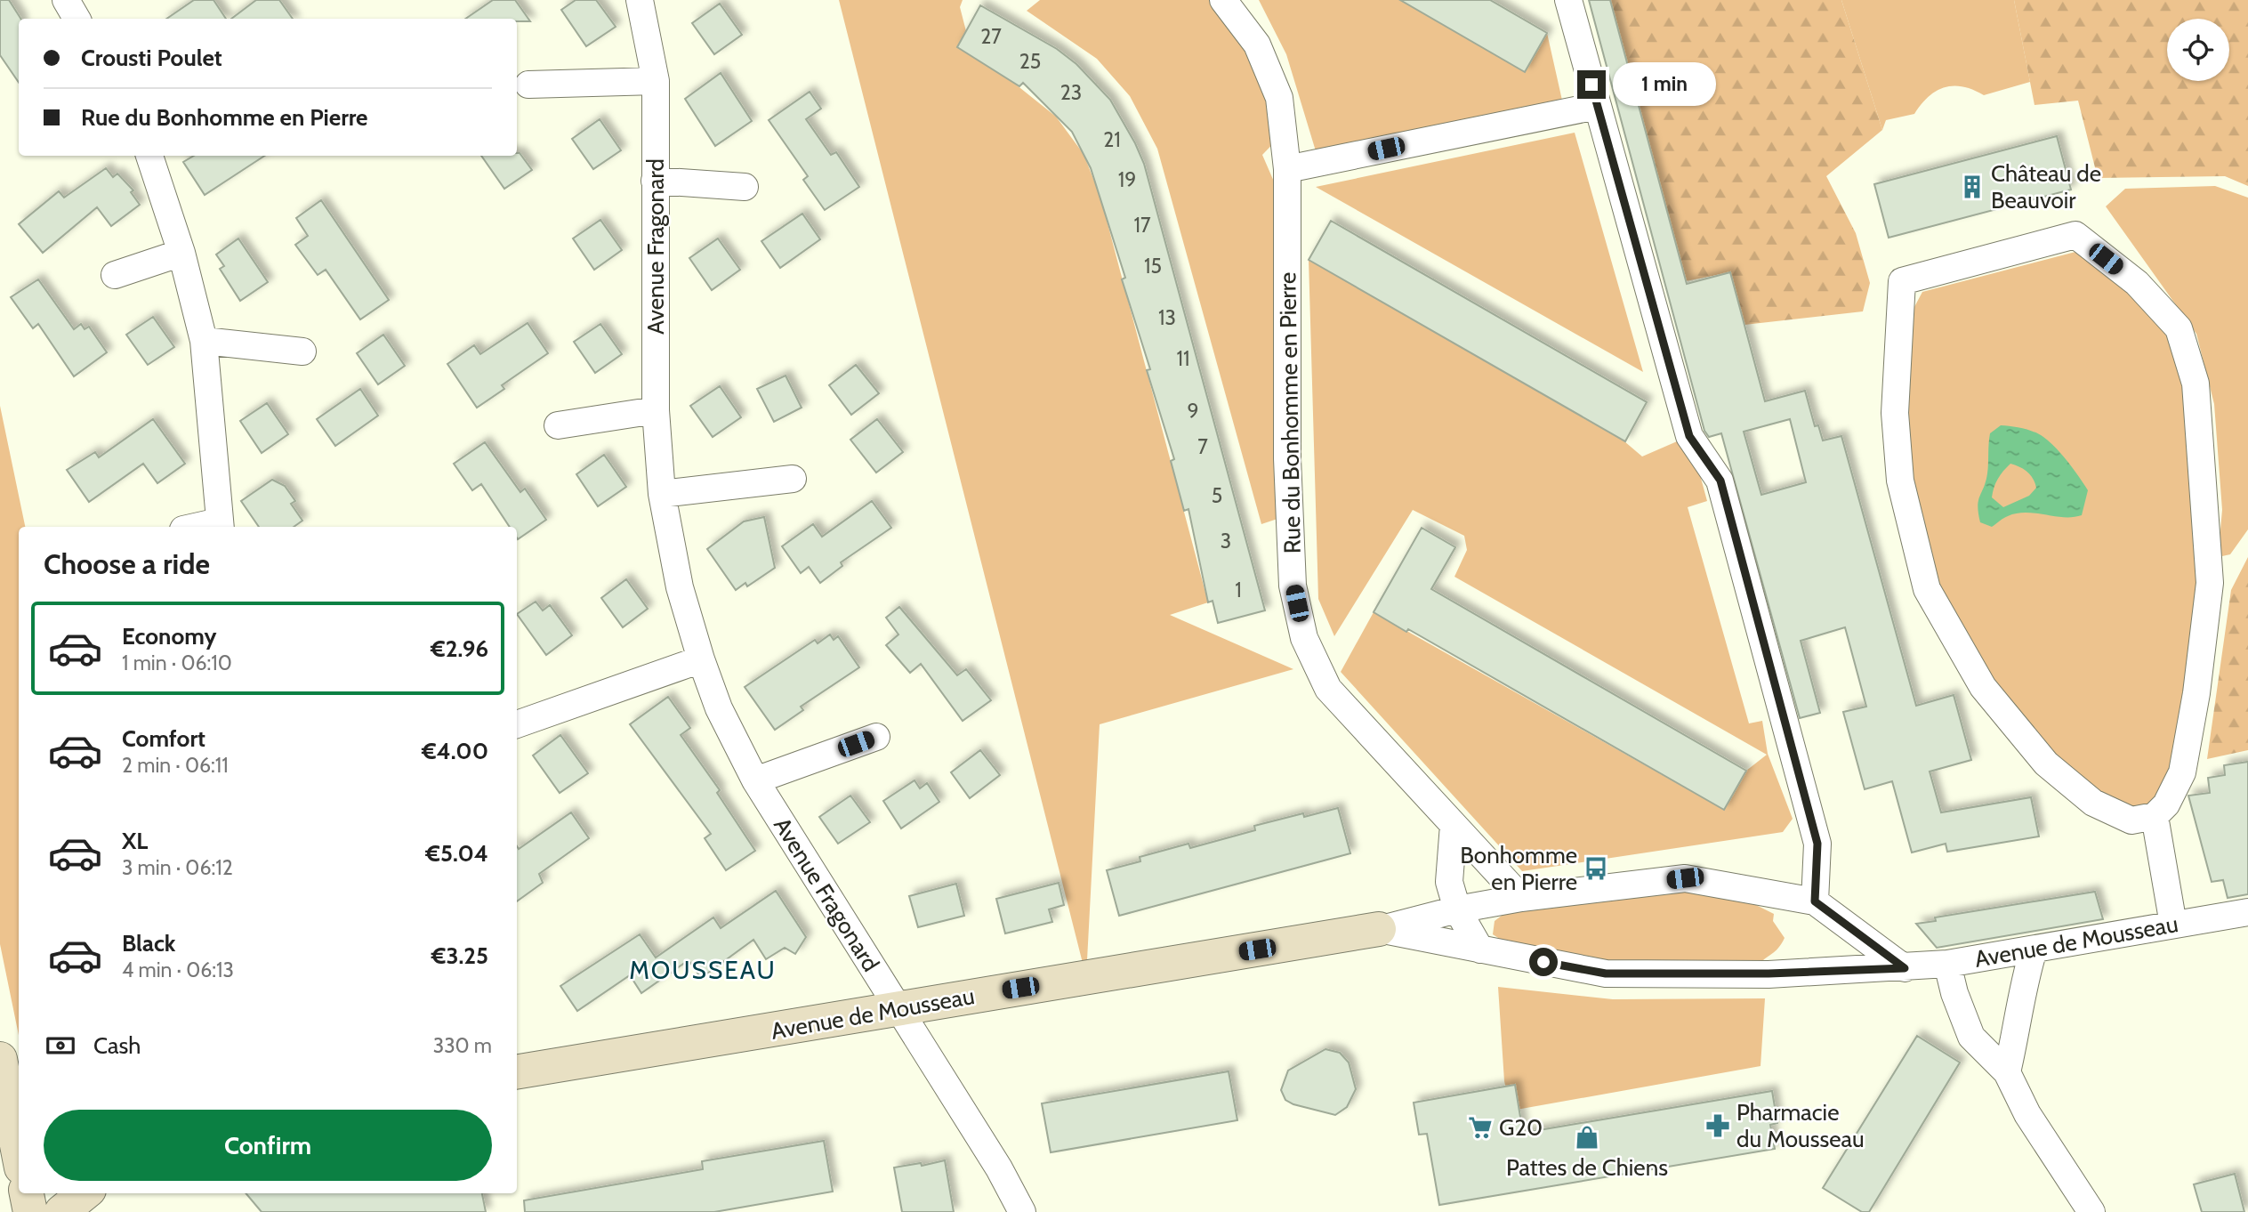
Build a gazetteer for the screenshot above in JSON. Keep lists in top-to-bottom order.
{
  "streets": {
    "street": ["Avenue Fragonard", "Rue du Bonhomme en Pierre", "Avenue de Mousseau"]
  },
  "crossings": [
    ["Avenue Fragonard", "Avenue de Mousseau"],
    ["Rue du Bonhomme en Pierre", "Avenue de Mousseau"]
  ],
  "districts": ["MOUSSEAU"],
  "places": {
    "building": ["Château de Beauvoir"],
    "bus stop": ["Bonhomme en Pierre"],
    "pharmacy": ["Pharmacie du Mousseau"],
    "supermarket": ["G20"],
    "shop": ["Pattes de Chiens"]
  },
  "house_numbers": [
    "27",
    "25",
    "23",
    "21",
    "19",
    "17",
    "15",
    "13",
    "11",
    "9",
    "7",
    "5",
    "3",
    "1"
  ],
  "page": {
    "banner": ["Crousti Poulet", "Rue du Bonhomme en Pierre"],
    "bubble": "1 min",
    "heading": "Choose a ride",
    "list": [
      {
        "name": "Economy",
        "note": "1 min · 06:10",
        "value": "€2.96"
      },
      {
        "name": "Comfort",
        "note": "2 min · 06:11",
        "value": "€4.00"
      },
      {
        "name": "XL",
        "note": "3 min · 06:12",
        "value": "€5.04"
      },
      {
        "name": "Black",
        "note": "4 min · 06:13",
        "value": "€3.25"
      }
    ],
    "pay": ["Cash", "330 m"],
    "buttons": "Confirm"
  }
}
